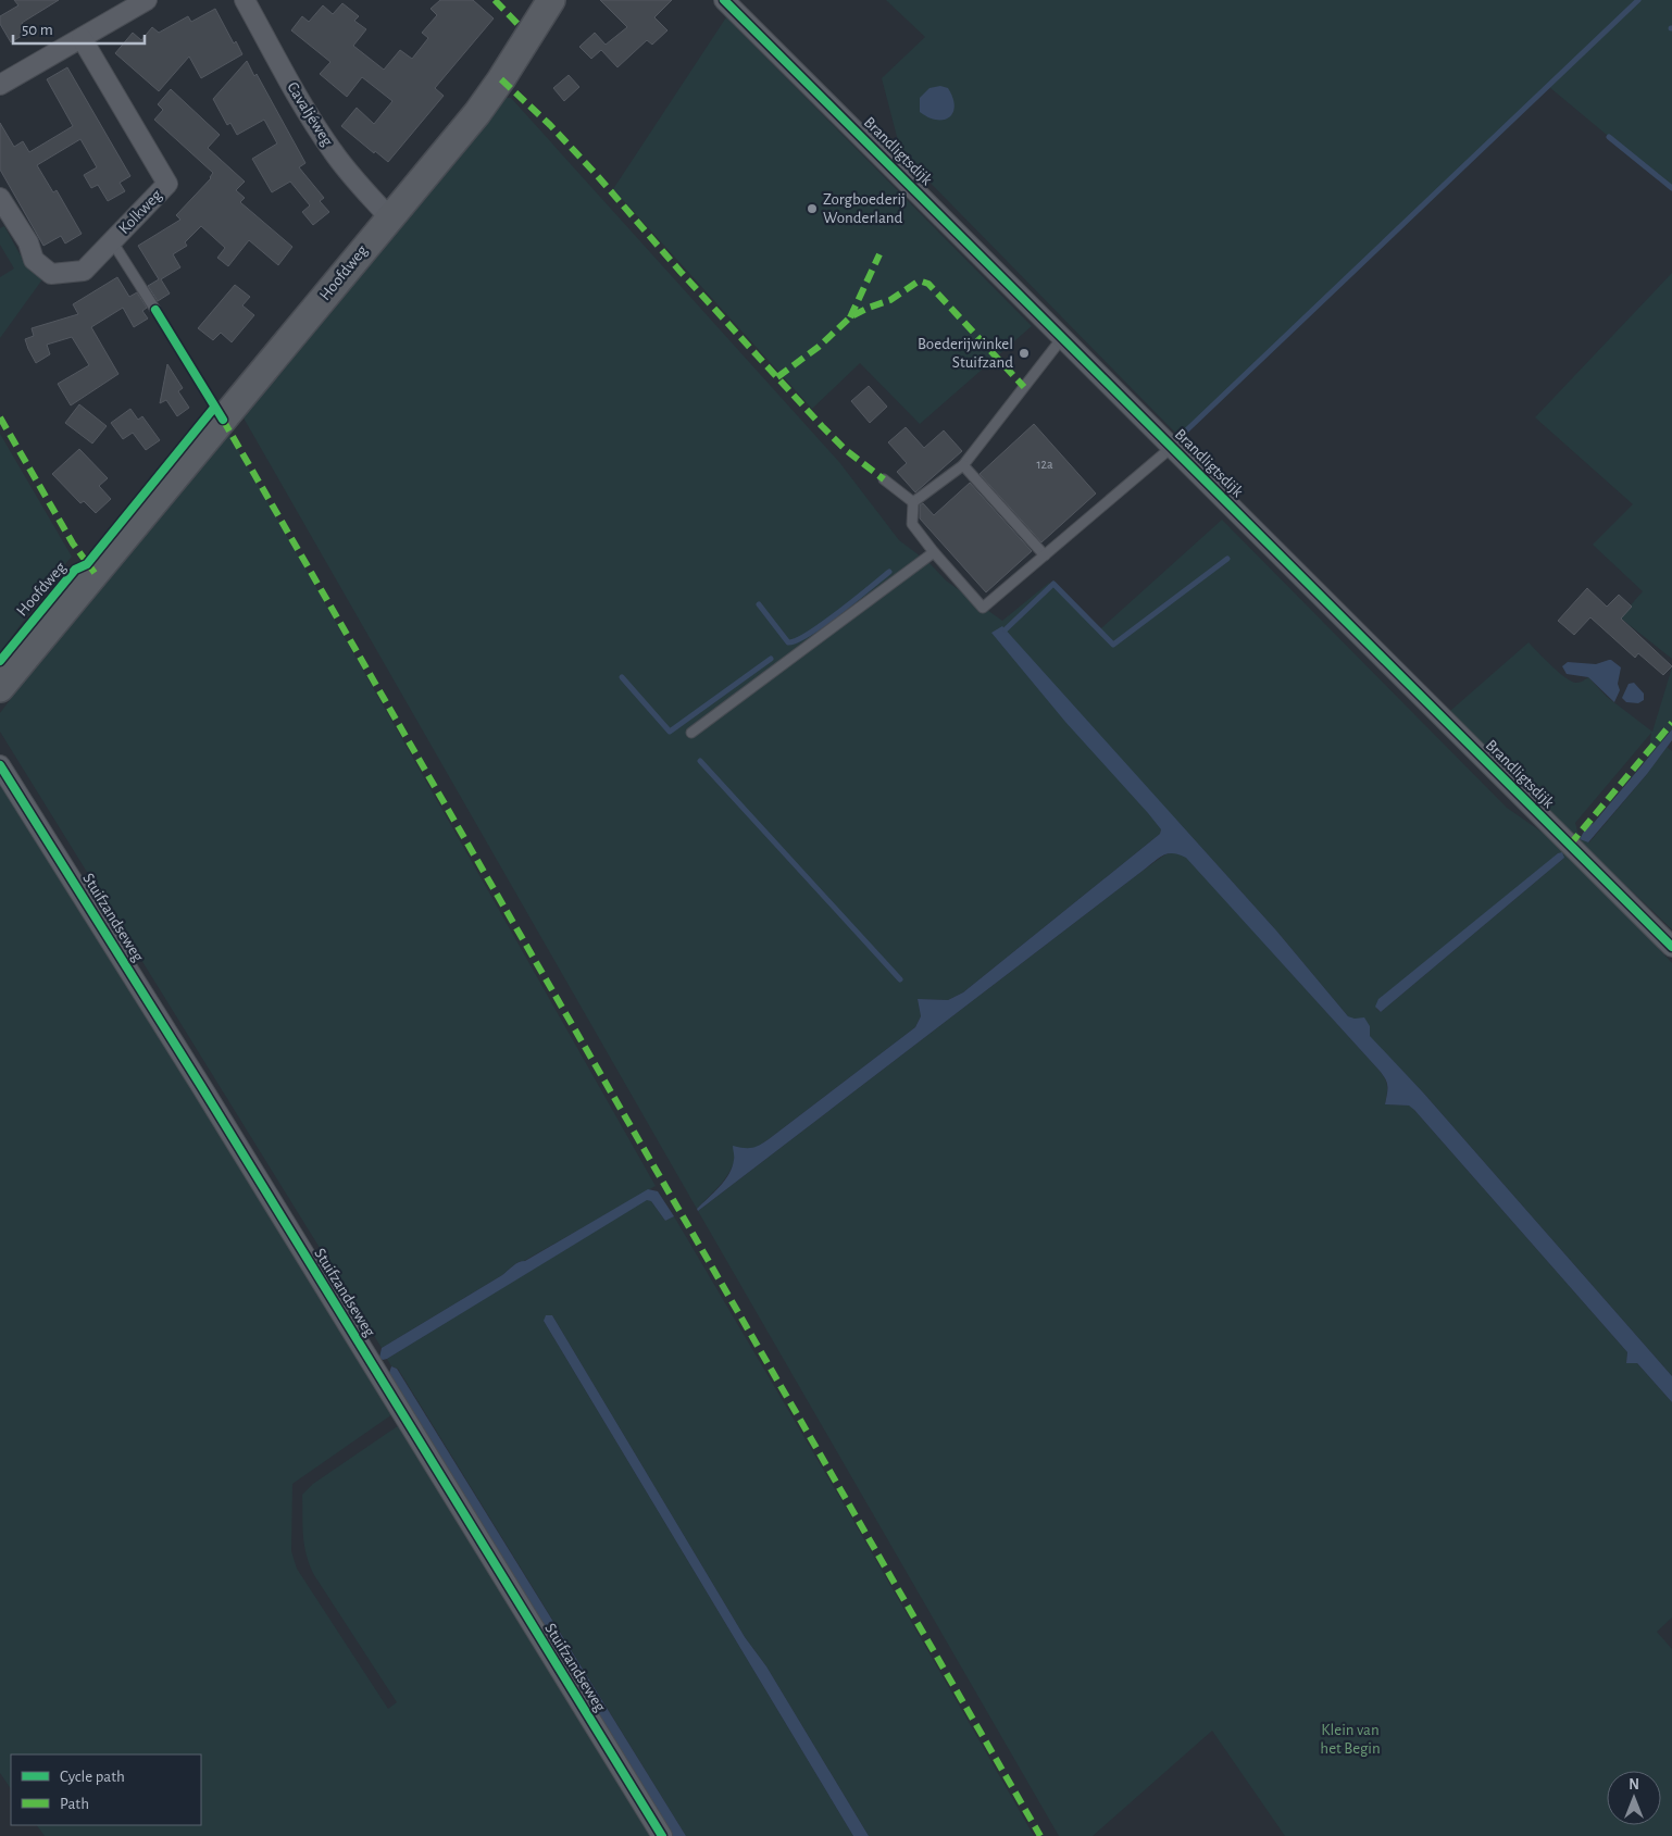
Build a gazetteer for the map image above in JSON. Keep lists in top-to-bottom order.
{
  "streets": {
    "street": [
      "Cavaljéweg",
      "Brandligtsdijk",
      "Kolkweg",
      "Hoofdweg",
      "Stuifzandseweg"
    ]
  },
  "crossings": [
    ["Cavaljéweg", "Hoofdweg"]
  ],
  "parks": ["Klein van het Begin"],
  "places": ["Zorgboederij Wonderland", "Boederijwinkel Stuifzand"],
  "house_numbers": ["12a"],
  "legend": ["Cycle path", "Path"],
  "scale_bar": "50 m",
  "north": "top"
}
